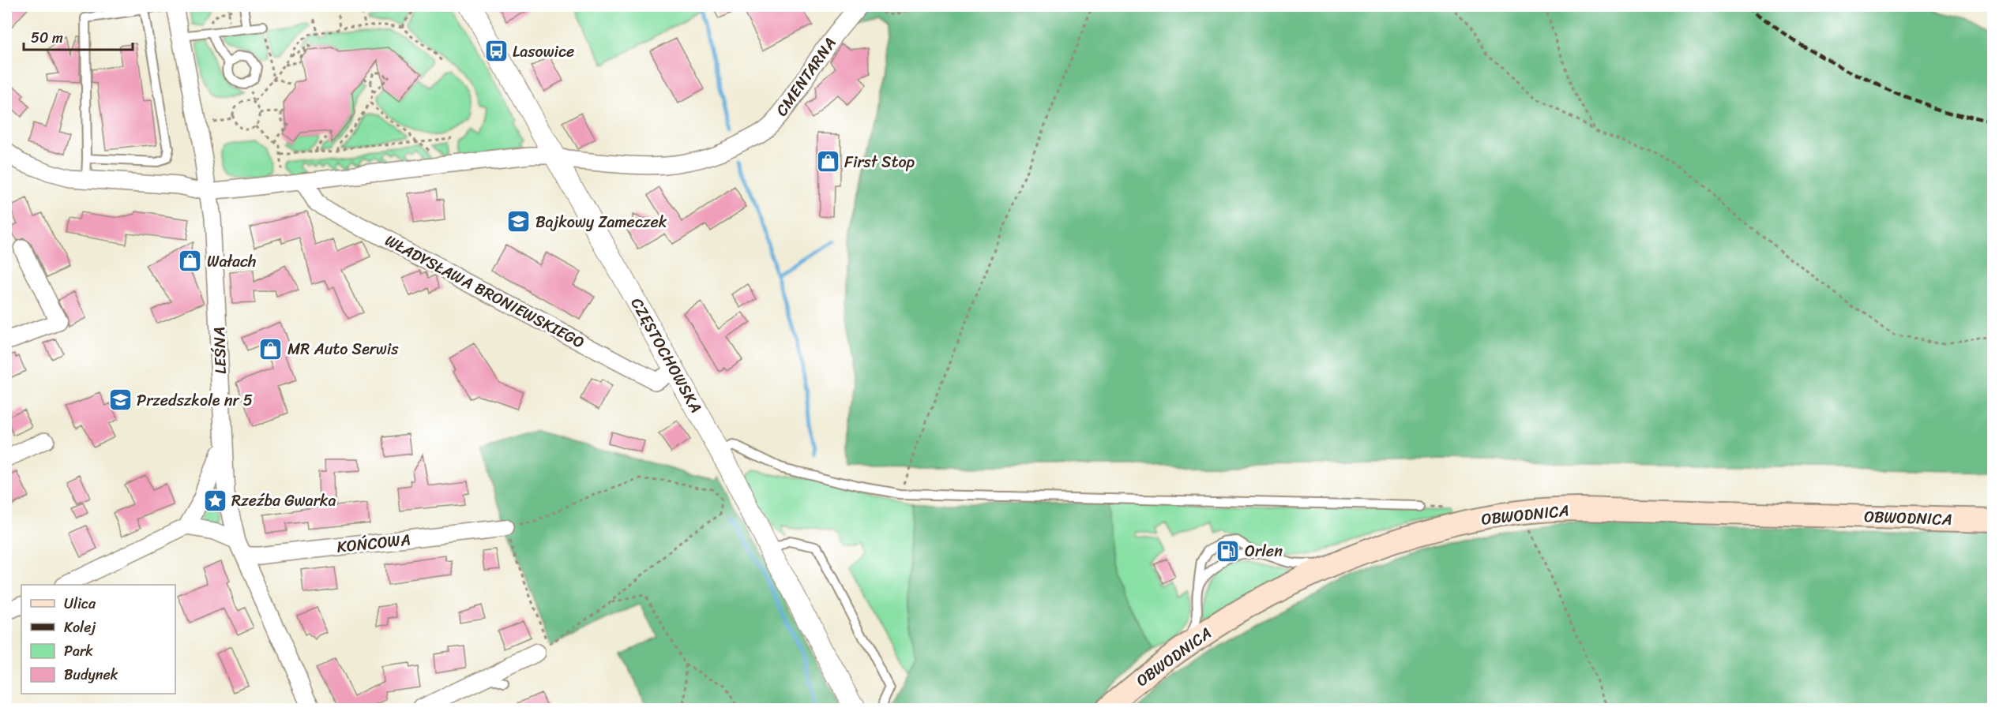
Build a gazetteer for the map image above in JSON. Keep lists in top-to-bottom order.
{
  "streets": {
    "main road": ["OBWODNICA"],
    "street": [
      "CMENTARNA",
      "WŁADYSŁAWA BRONIEWSKIEGO",
      "LEŚNA",
      "CZĘSTOCHOWSKA",
      "KOŃCOWA"
    ]
  },
  "crossings": [
    ["CMENTARNA", "CZĘSTOCHOWSKA"],
    ["WŁADYSŁAWA BRONIEWSKIEGO", "CZĘSTOCHOWSKA"],
    ["LEŚNA", "KOŃCOWA"]
  ],
  "places": {
    "bus stop": ["Lasowice"],
    "shop": ["First Stop", "Wałach", "MR Auto Serwis"],
    "school or university": ["Bajkowy Zameczek", "Przedszkole nr 5"],
    "place": ["Rzeźba Gwarka"],
    "fuel station": ["Orlen"]
  },
  "legend": [
    "Ulica",
    "Kolej",
    "Park",
    "Budynek"
  ],
  "scale_bar": "50 m"
}
